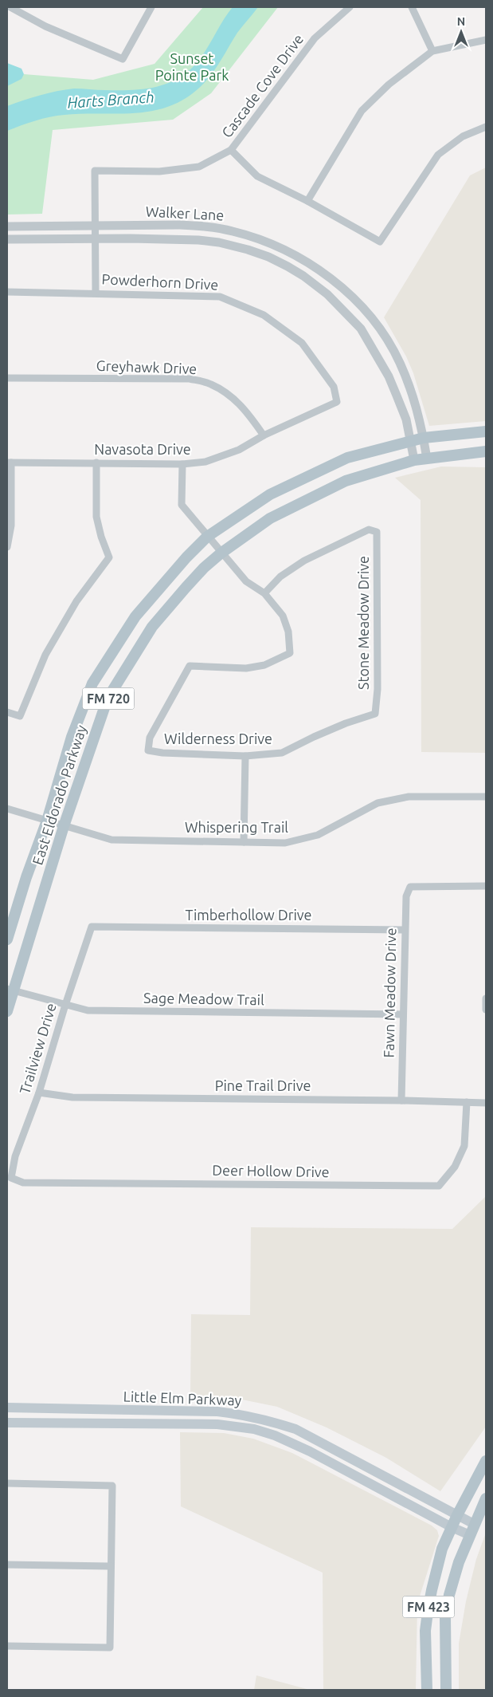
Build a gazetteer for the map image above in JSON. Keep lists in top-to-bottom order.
{
  "streets": {
    "main road": [
      "FM 720",
      "East Eldorado Parkway",
      "Little Elm Parkway",
      "FM 423"
    ],
    "street": [
      "Cascade Cove Drive",
      "Walker Lane",
      "Powderhorn Drive",
      "Greyhawk Drive",
      "Navasota Drive",
      "Stone Meadow Drive",
      "Wilderness Drive",
      "Whispering Trail",
      "Timberhollow Drive",
      "Fawn Meadow Drive",
      "Sage Meadow Trail",
      "Trailview Drive",
      "Pine Trail Drive",
      "Deer Hollow Drive"
    ]
  },
  "crossings": [
    ["Cascade Cove Drive", "Walker Lane"],
    ["Walker Lane", "East Eldorado Parkway"],
    ["Powderhorn Drive", "Navasota Drive"],
    ["Greyhawk Drive", "Navasota Drive"],
    ["Stone Meadow Drive", "Wilderness Drive"],
    ["East Eldorado Parkway", "Whispering Trail"],
    ["East Eldorado Parkway", "Sage Meadow Trail"],
    ["Timberhollow Drive", "Fawn Meadow Drive"],
    ["Timberhollow Drive", "Trailview Drive"],
    ["Fawn Meadow Drive", "Sage Meadow Trail"],
    ["Fawn Meadow Drive", "Pine Trail Drive"],
    ["Sage Meadow Trail", "Trailview Drive"],
    ["Trailview Drive", "Pine Trail Drive"],
    ["Trailview Drive", "Deer Hollow Drive"],
    ["Pine Trail Drive", "Deer Hollow Drive"],
    ["Little Elm Parkway", "FM 423"]
  ],
  "water": ["Harts Branch"],
  "parks": ["Sunset Pointe Park"],
  "north": "top"
}
